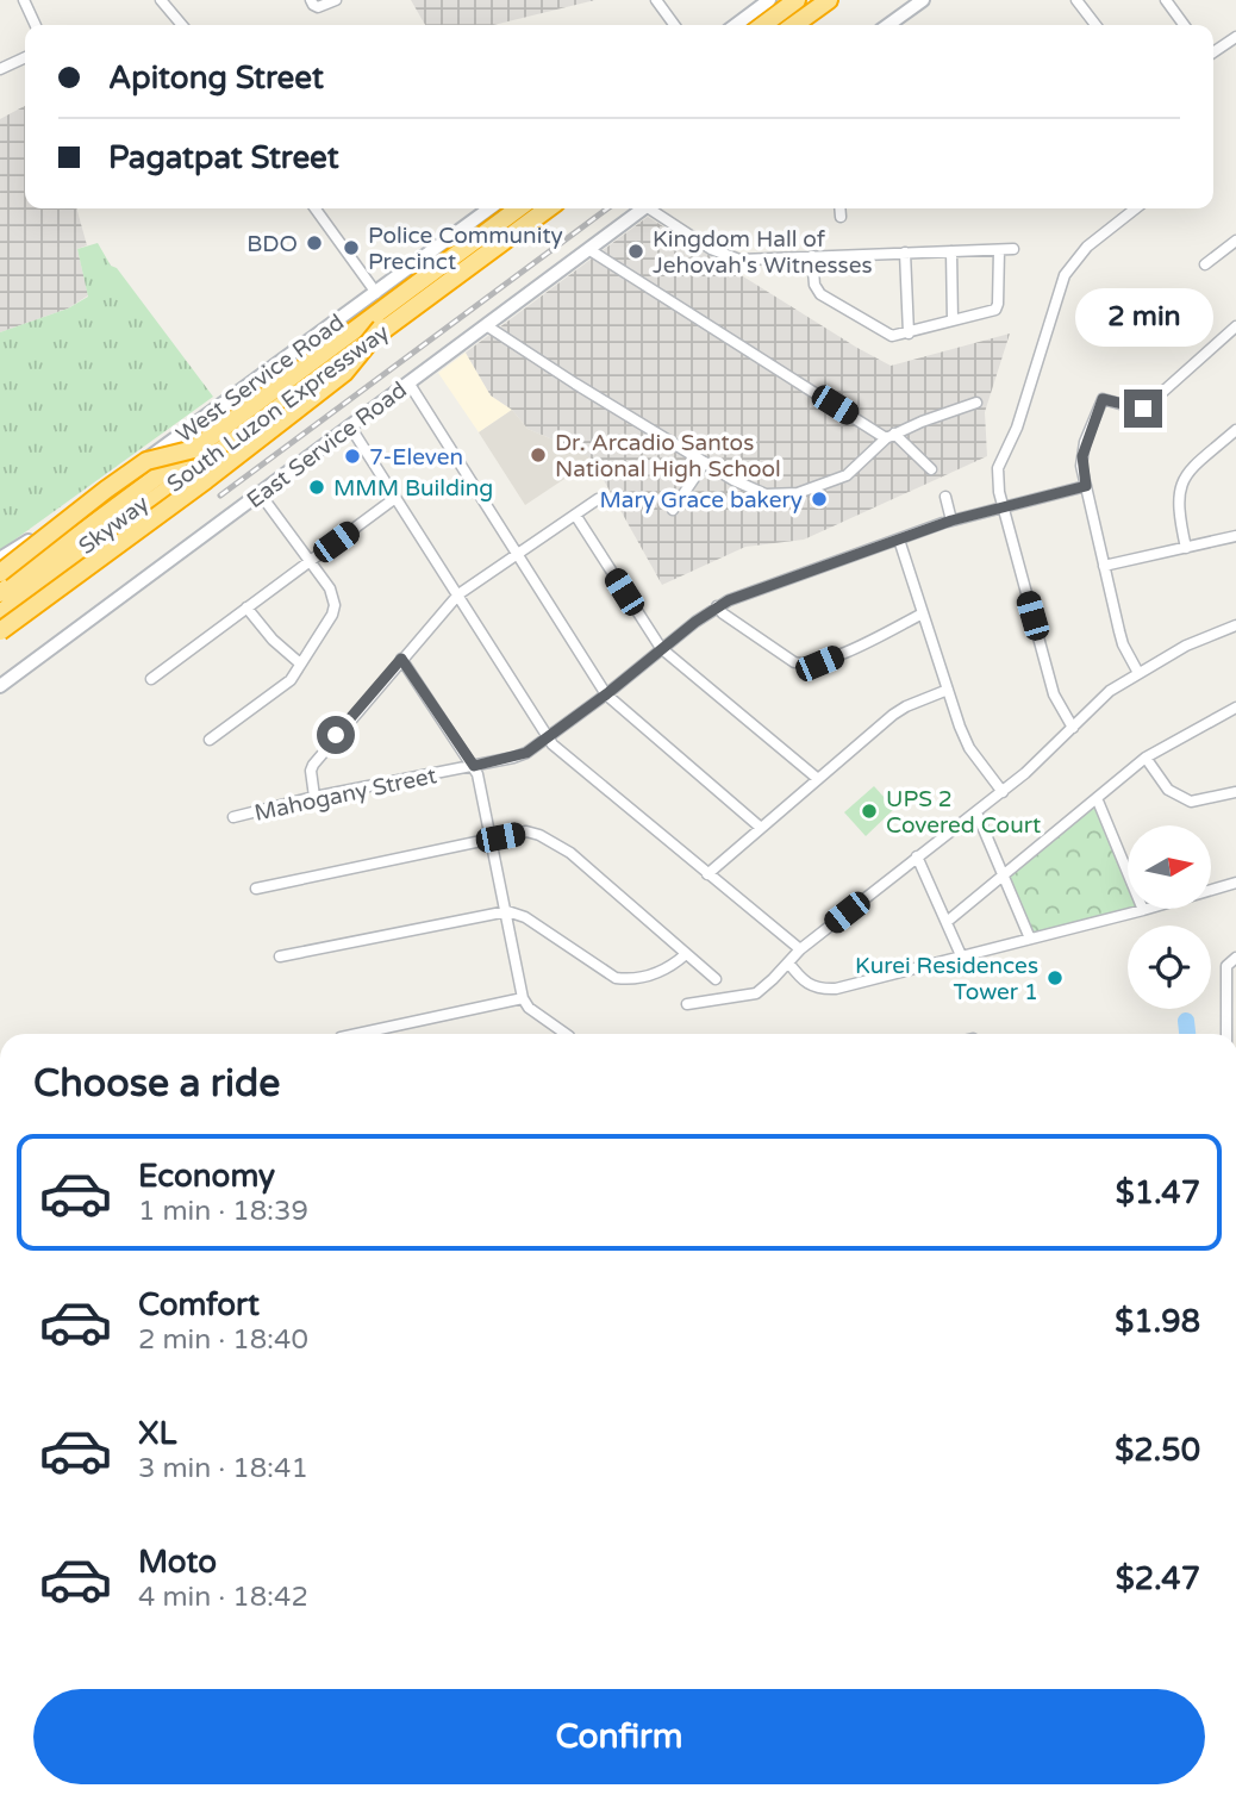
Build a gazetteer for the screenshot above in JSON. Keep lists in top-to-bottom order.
{
  "streets": {
    "highway": ["South Luzon Expressway", "Skyway"],
    "main road": ["West Service Road", "East Service Road"],
    "street": ["Mahogany Street"]
  },
  "crossings": [
    ["South Luzon Expressway", "Skyway"]
  ],
  "places": [
    "BDO",
    "Police Community Precinct",
    "Kingdom Hall of Jehovah's Witnesses",
    "Dr. Arcadio Santos National High School",
    "7-Eleven",
    "MMM Building",
    "Mary Grace bakery",
    "UPS 2 Covered Court",
    "Kurei Residences Tower 1"
  ],
  "north": "right",
  "page": {
    "banner": ["Apitong Street", "Pagatpat Street"],
    "bubble": "2 min",
    "heading": "Choose a ride",
    "list": [
      {
        "name": "Economy",
        "note": "1 min · 18:39",
        "value": "$1.47"
      },
      {
        "name": "Comfort",
        "note": "2 min · 18:40",
        "value": "$1.98"
      },
      {
        "name": "XL",
        "note": "3 min · 18:41",
        "value": "$2.50"
      },
      {
        "name": "Moto",
        "note": "4 min · 18:42",
        "value": "$2.47"
      }
    ],
    "buttons": "Confirm"
  }
}
